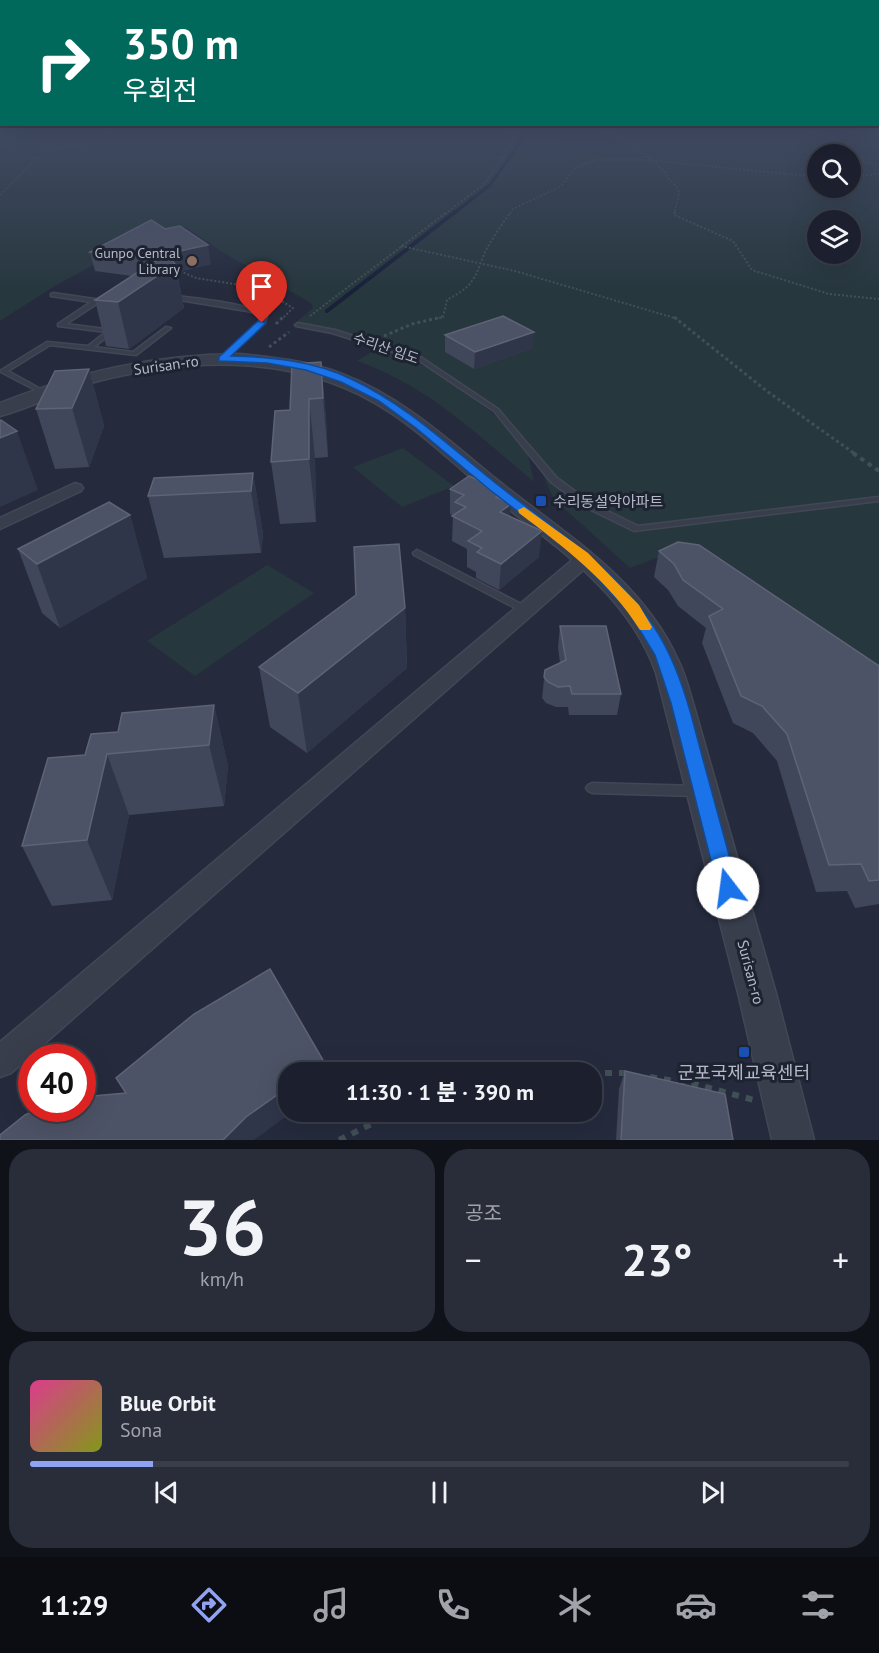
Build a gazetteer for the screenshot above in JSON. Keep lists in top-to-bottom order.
{
  "streets": {
    "street": ["Surisan-ro"],
    "lane": ["수리산 임도"]
  },
  "places": {
    "other": ["Gunpo Central Library"],
    "transit": ["수리동설악아파트", "군포국제교육센터"]
  },
  "page": {
    "turn": ["350 m", "우회전"],
    "limit": "40",
    "trip": "11:30 · 1 분 · 390 m",
    "tile": [
      ["36", "km/h"],
      "공조"
    ],
    "heat": ["−", "23°", "+"],
    "song": ["Blue Orbit", "Sona"],
    "tabs": "11:29"
  }
}
